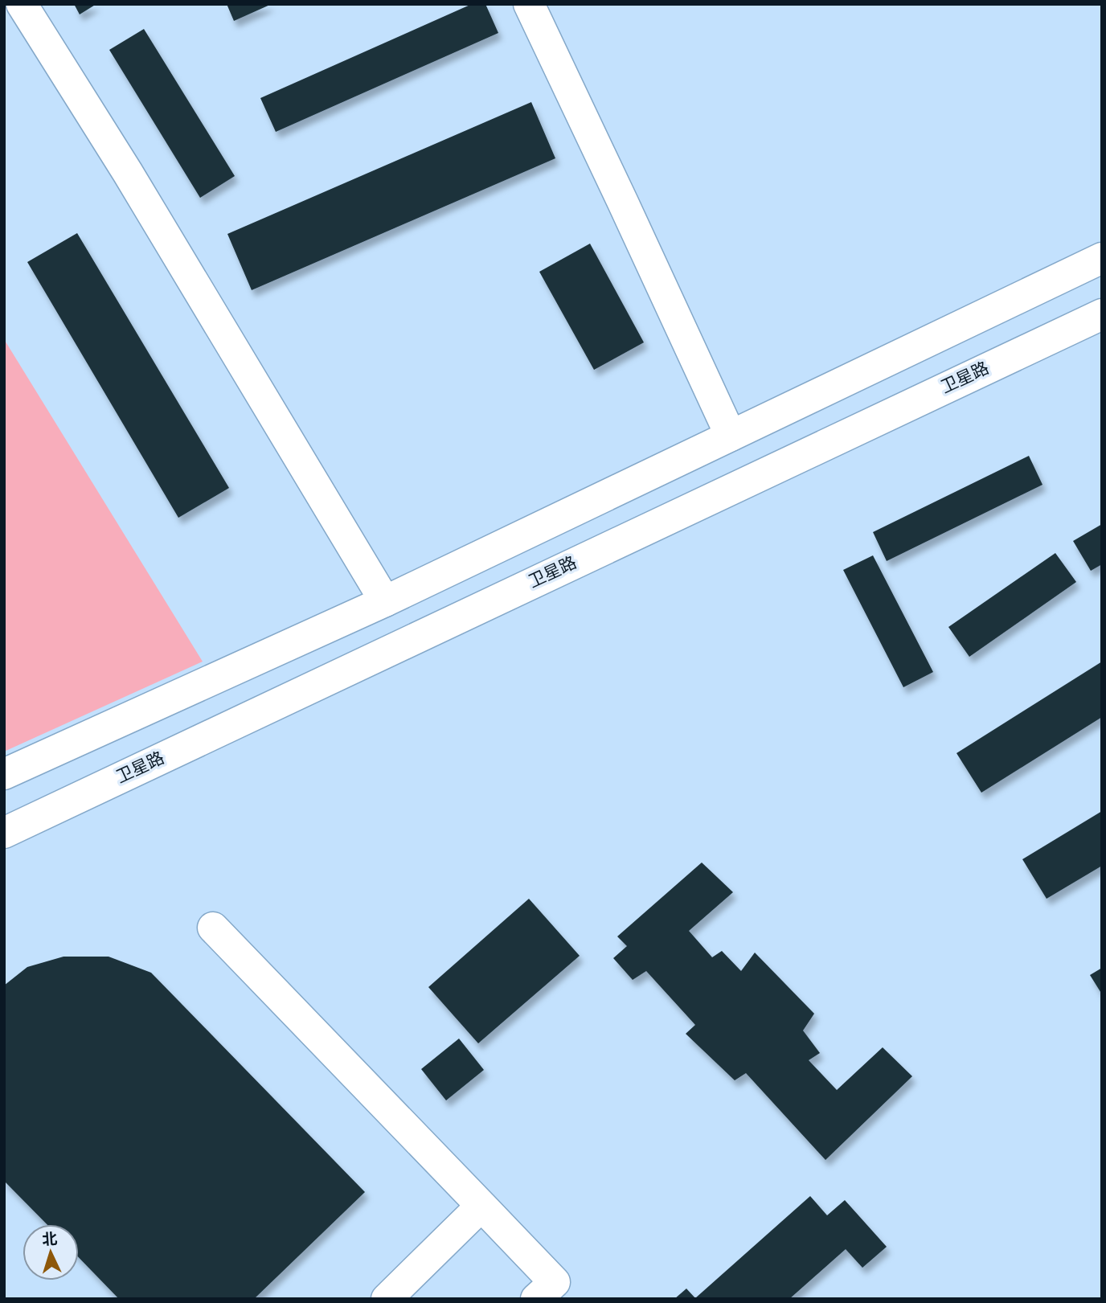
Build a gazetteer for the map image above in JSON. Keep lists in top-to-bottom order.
{
  "streets": {
    "main road": ["卫星路"]
  },
  "north": "top"
}
